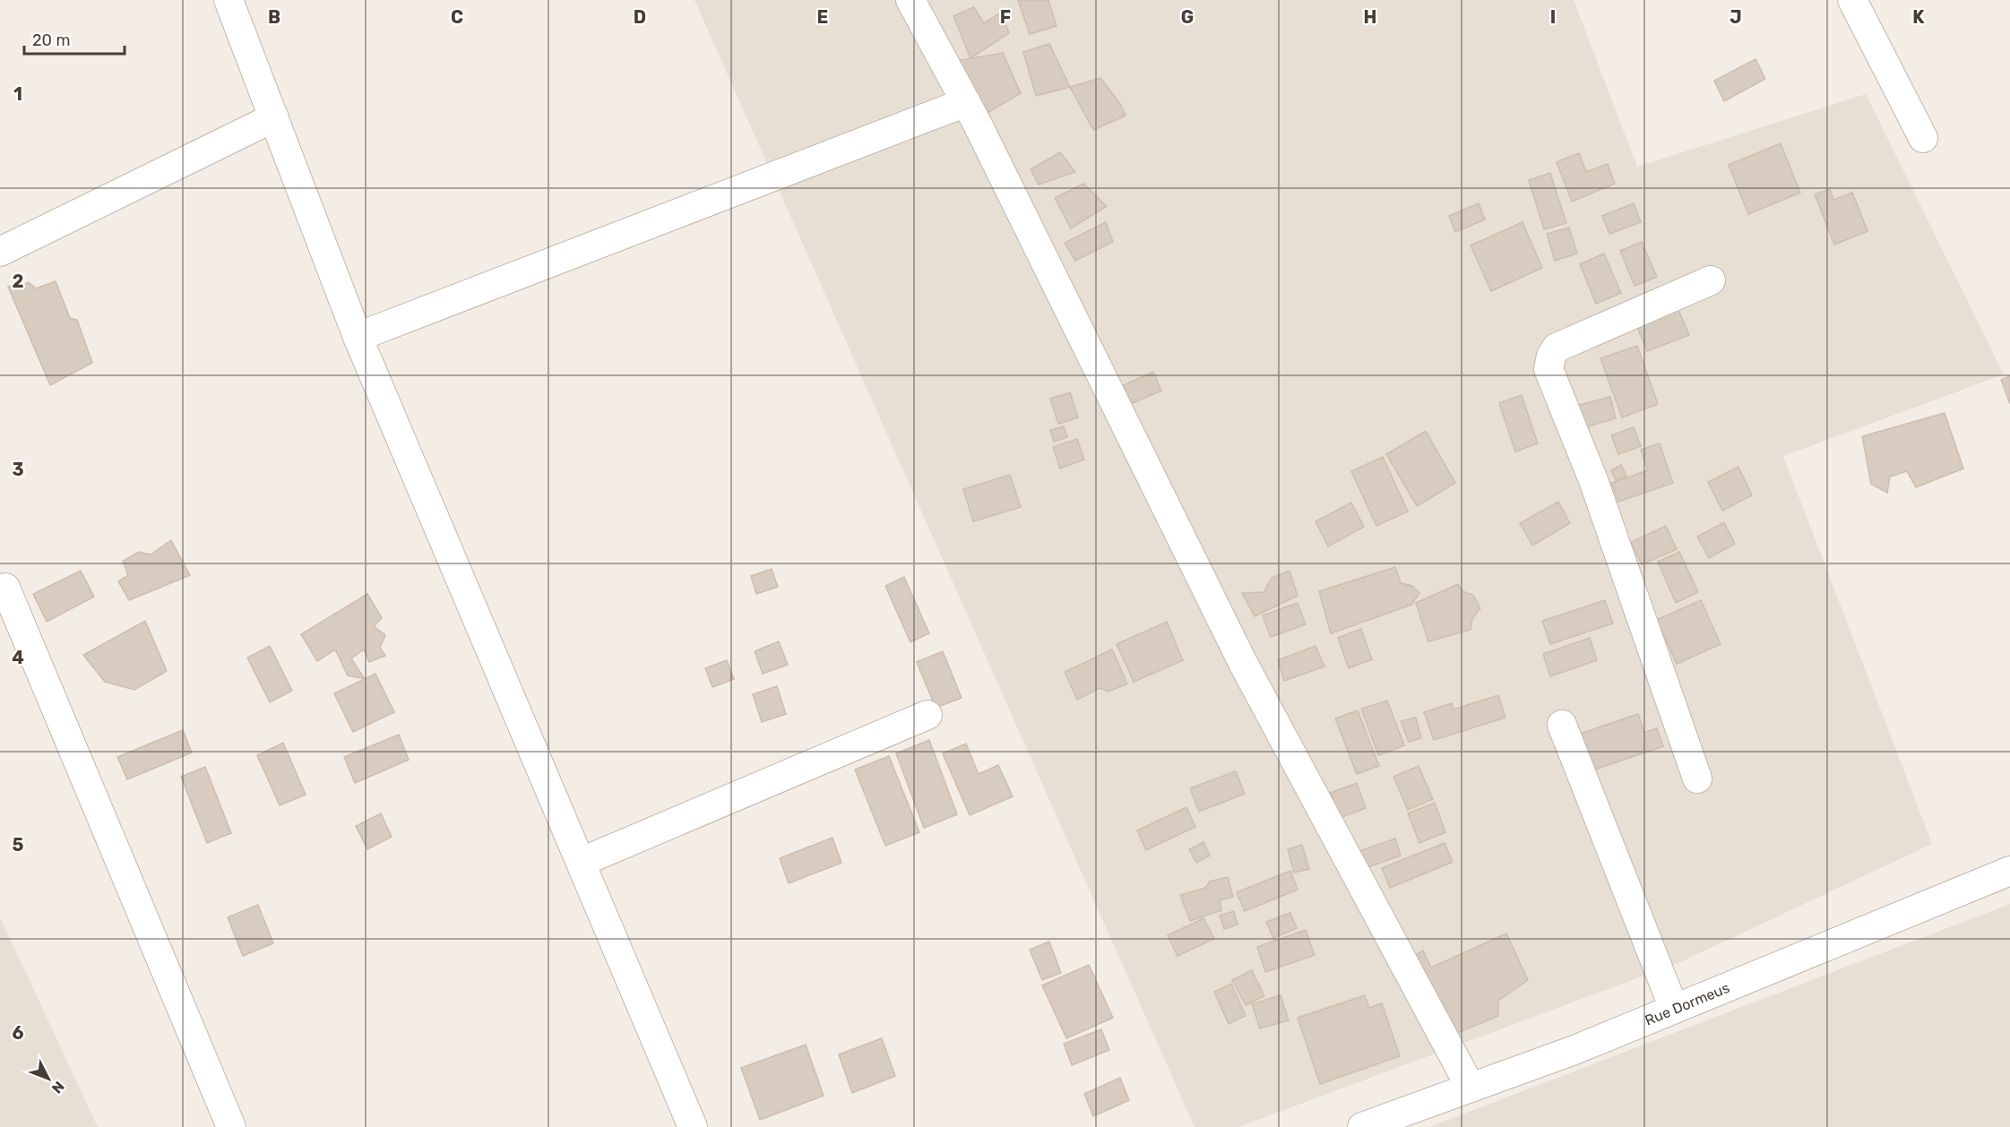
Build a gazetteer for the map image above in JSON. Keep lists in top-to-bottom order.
{
  "streets": {
    "street": ["Rue Dormeus"]
  },
  "scale_bar": "20 m",
  "north": "bottom right",
  "grid": {
    "columns": [
      "B",
      "C",
      "D",
      "E",
      "F",
      "G",
      "H",
      "I",
      "J",
      "K"
    ],
    "rows": [
      "1",
      "2",
      "3",
      "4",
      "5",
      "6"
    ]
  }
}
